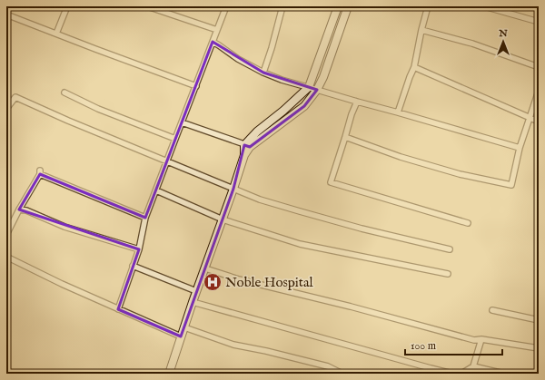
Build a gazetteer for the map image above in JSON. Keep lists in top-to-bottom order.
{
  "places": {
    "hospital": ["Noble Hospital"]
  },
  "scale_bar": "100 m",
  "north": "top"
}
